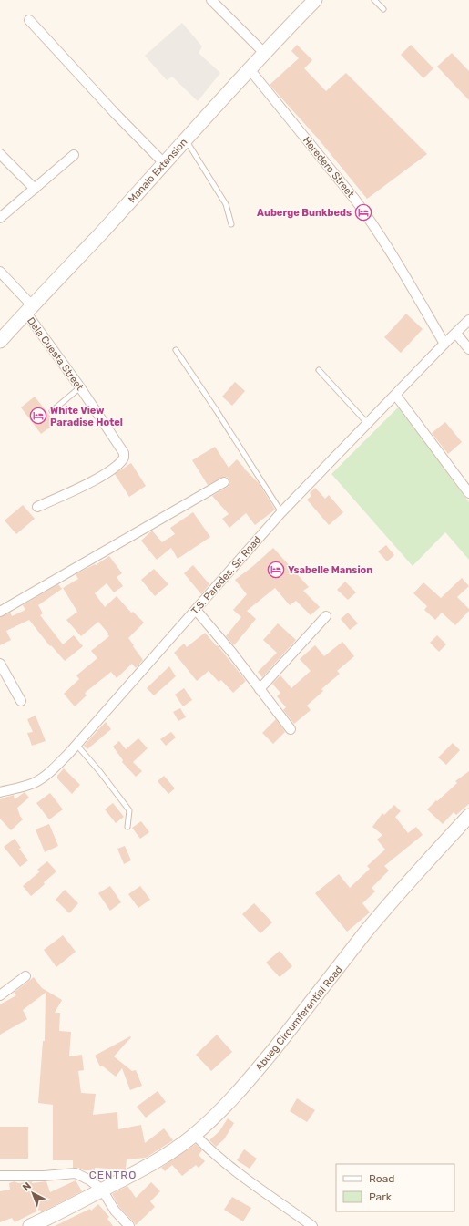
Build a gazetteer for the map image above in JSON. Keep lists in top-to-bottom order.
{
  "streets": {
    "street": [
      "Heredero Street",
      "Manalo Extension",
      "Dela Cuesta Street",
      "T.S. Paredes, Sr. Road",
      "Abueg Circumferential Road"
    ]
  },
  "crossings": [
    ["Heredero Street", "Manalo Extension"],
    ["Heredero Street", "T.S. Paredes, Sr. Road"],
    ["Manalo Extension", "Dela Cuesta Street"]
  ],
  "districts": ["CENTRO"],
  "places": {
    "hotel": ["Auberge Bunkbeds", "White View Paradise Hotel", "Ysabelle Mansion"]
  },
  "legend": ["Road", "Park"],
  "north": "top left"
}
